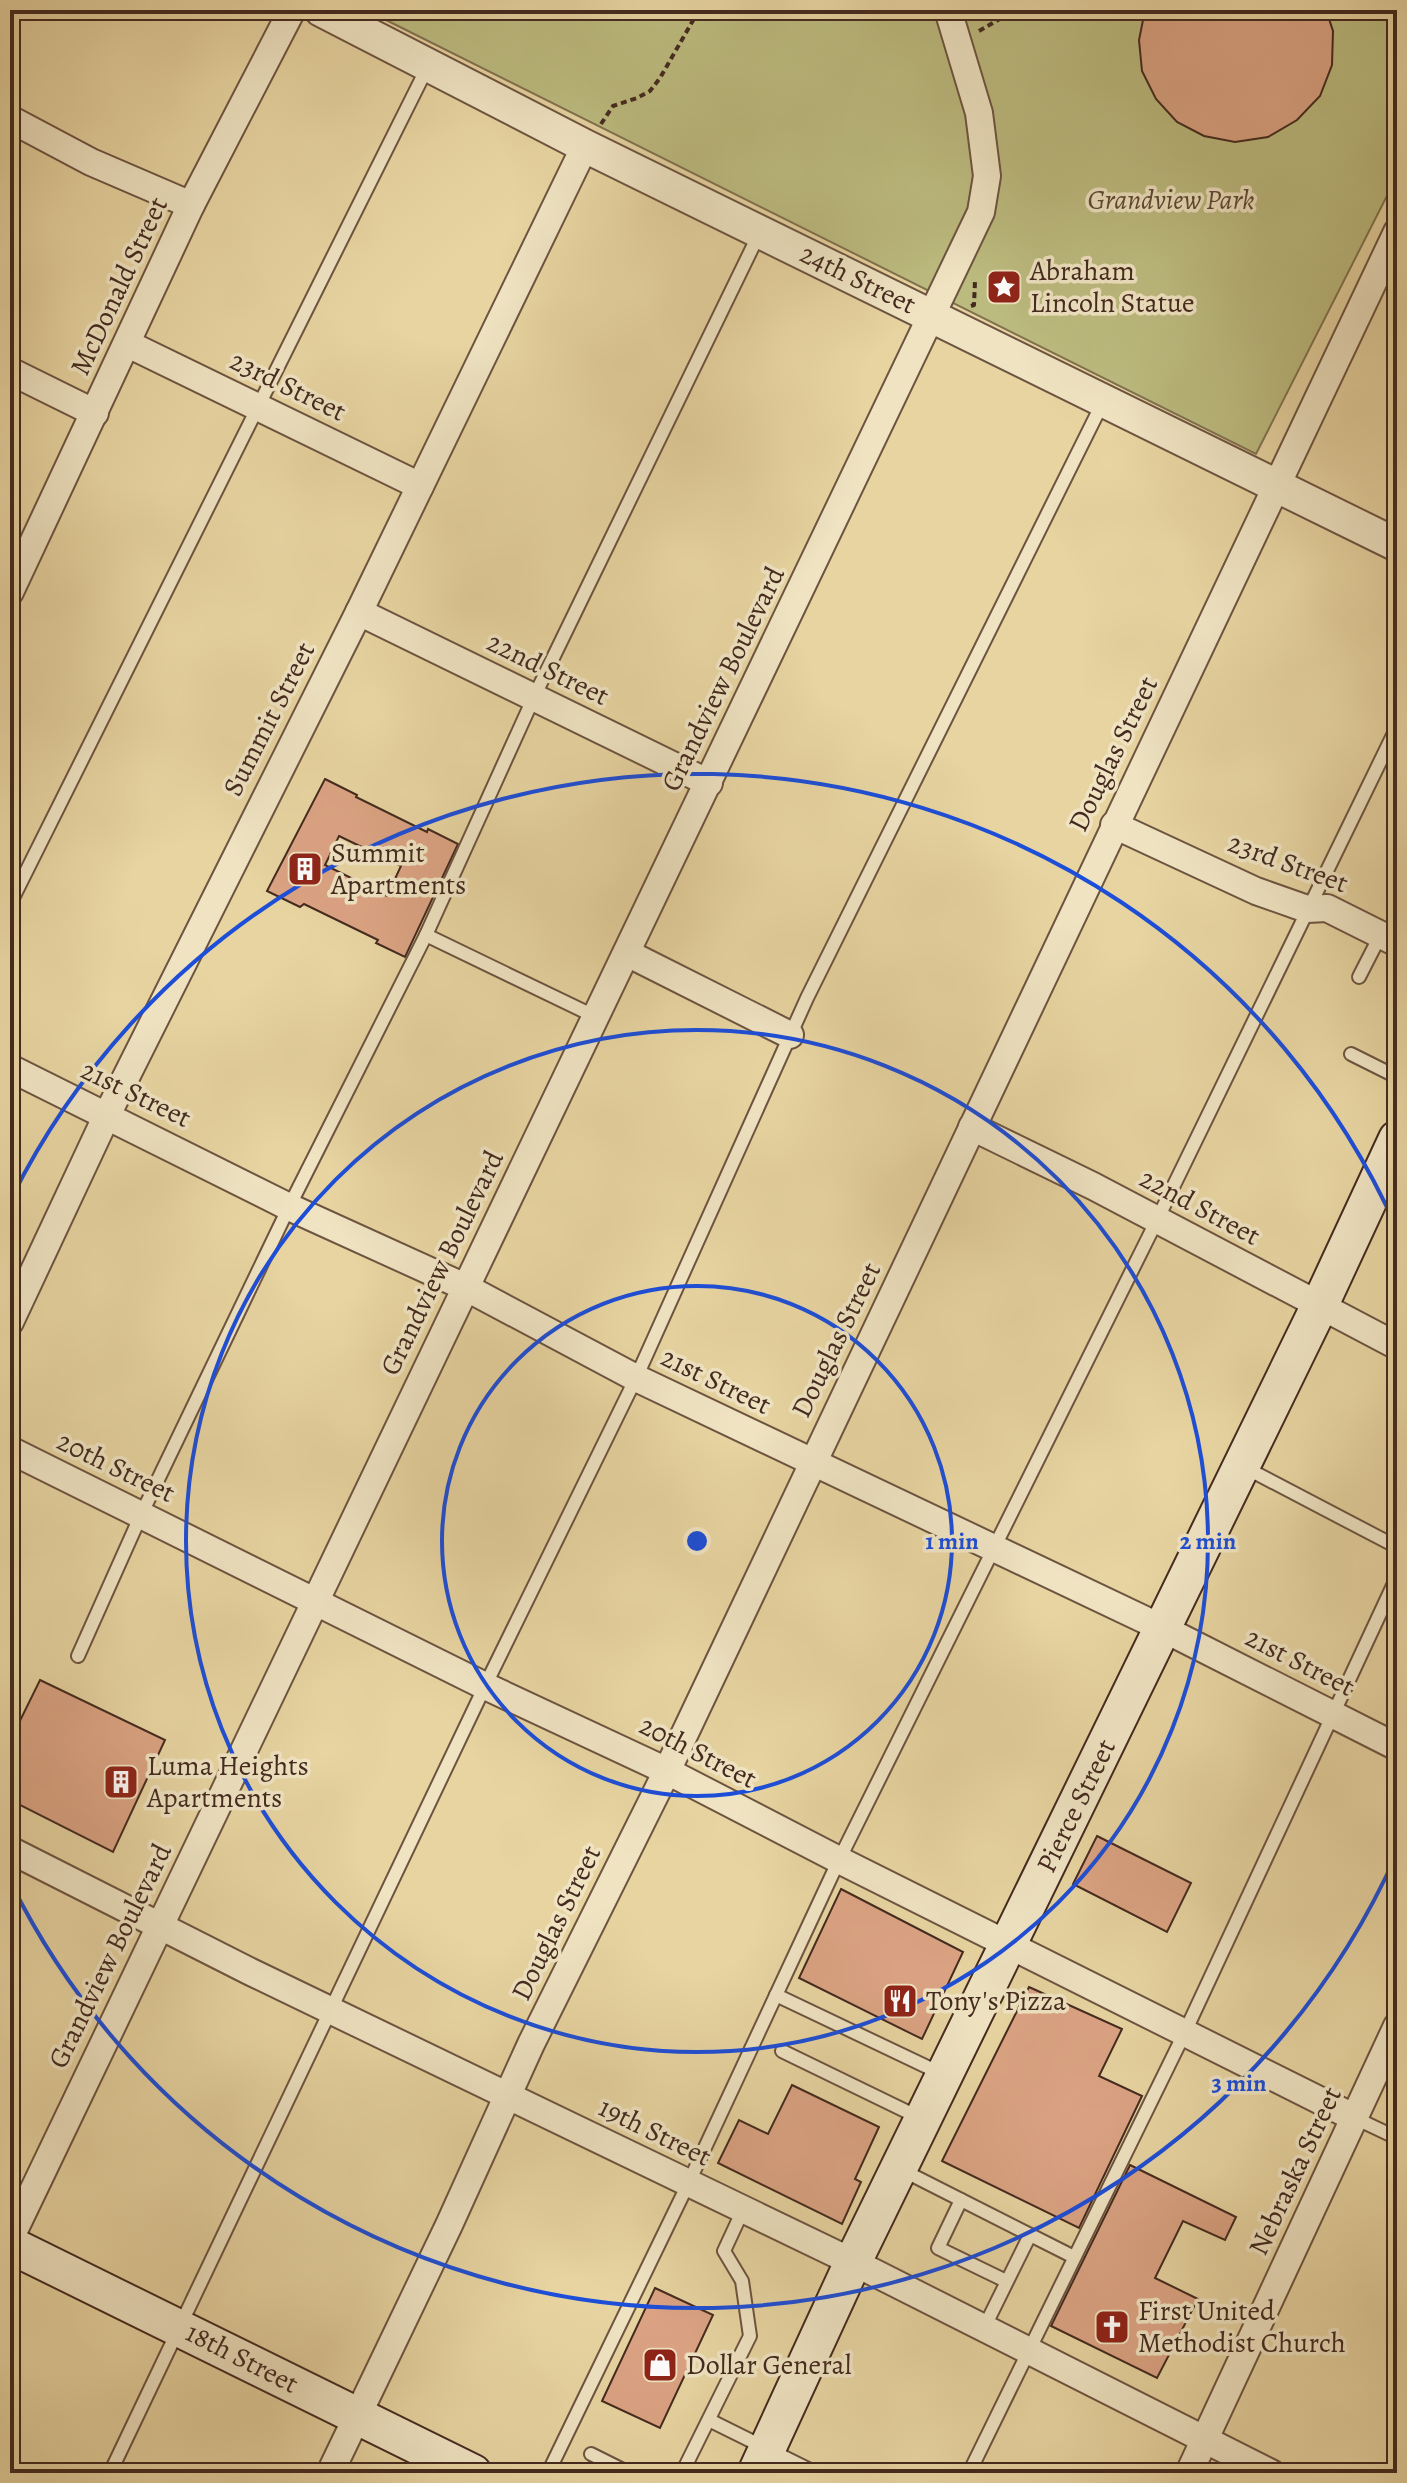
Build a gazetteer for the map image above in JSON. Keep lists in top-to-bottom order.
{
  "streets": {
    "main road": ["Pierce Street", "18th Street"],
    "street": [
      "24th Street",
      "McDonald Street",
      "23rd Street",
      "22nd Street",
      "Grandview Boulevard",
      "Summit Street",
      "Douglas Street",
      "21st Street",
      "20th Street",
      "19th Street",
      "Nebraska Street"
    ]
  },
  "crossings": [
    ["24th Street", "Grandview Boulevard"],
    ["24th Street", "Summit Street"],
    ["24th Street", "Douglas Street"],
    ["McDonald Street", "23rd Street"],
    ["23rd Street", "Summit Street"],
    ["23rd Street", "Douglas Street"],
    ["22nd Street", "Grandview Boulevard"],
    ["22nd Street", "Summit Street"],
    ["22nd Street", "Douglas Street"],
    ["22nd Street", "Pierce Street"],
    ["Grandview Boulevard", "21st Street"],
    ["Grandview Boulevard", "20th Street"],
    ["Grandview Boulevard", "19th Street"],
    ["Summit Street", "21st Street"],
    ["Douglas Street", "21st Street"],
    ["Douglas Street", "20th Street"],
    ["Douglas Street", "19th Street"],
    ["Douglas Street", "18th Street"],
    ["21st Street", "Pierce Street"],
    ["20th Street", "Pierce Street"],
    ["20th Street", "Nebraska Street"],
    ["Pierce Street", "19th Street"],
    ["19th Street", "Nebraska Street"]
  ],
  "parks": ["Grandview Park"],
  "places": {
    "place": ["Abraham Lincoln Statue"],
    "building": ["Summit Apartments", "Luma Heights Apartments"],
    "restaurant": ["Tony's Pizza"],
    "church": ["First United Methodist Church"],
    "shop": ["Dollar General"]
  },
  "rings": ["1 min", "2 min", "3 min"]
}
